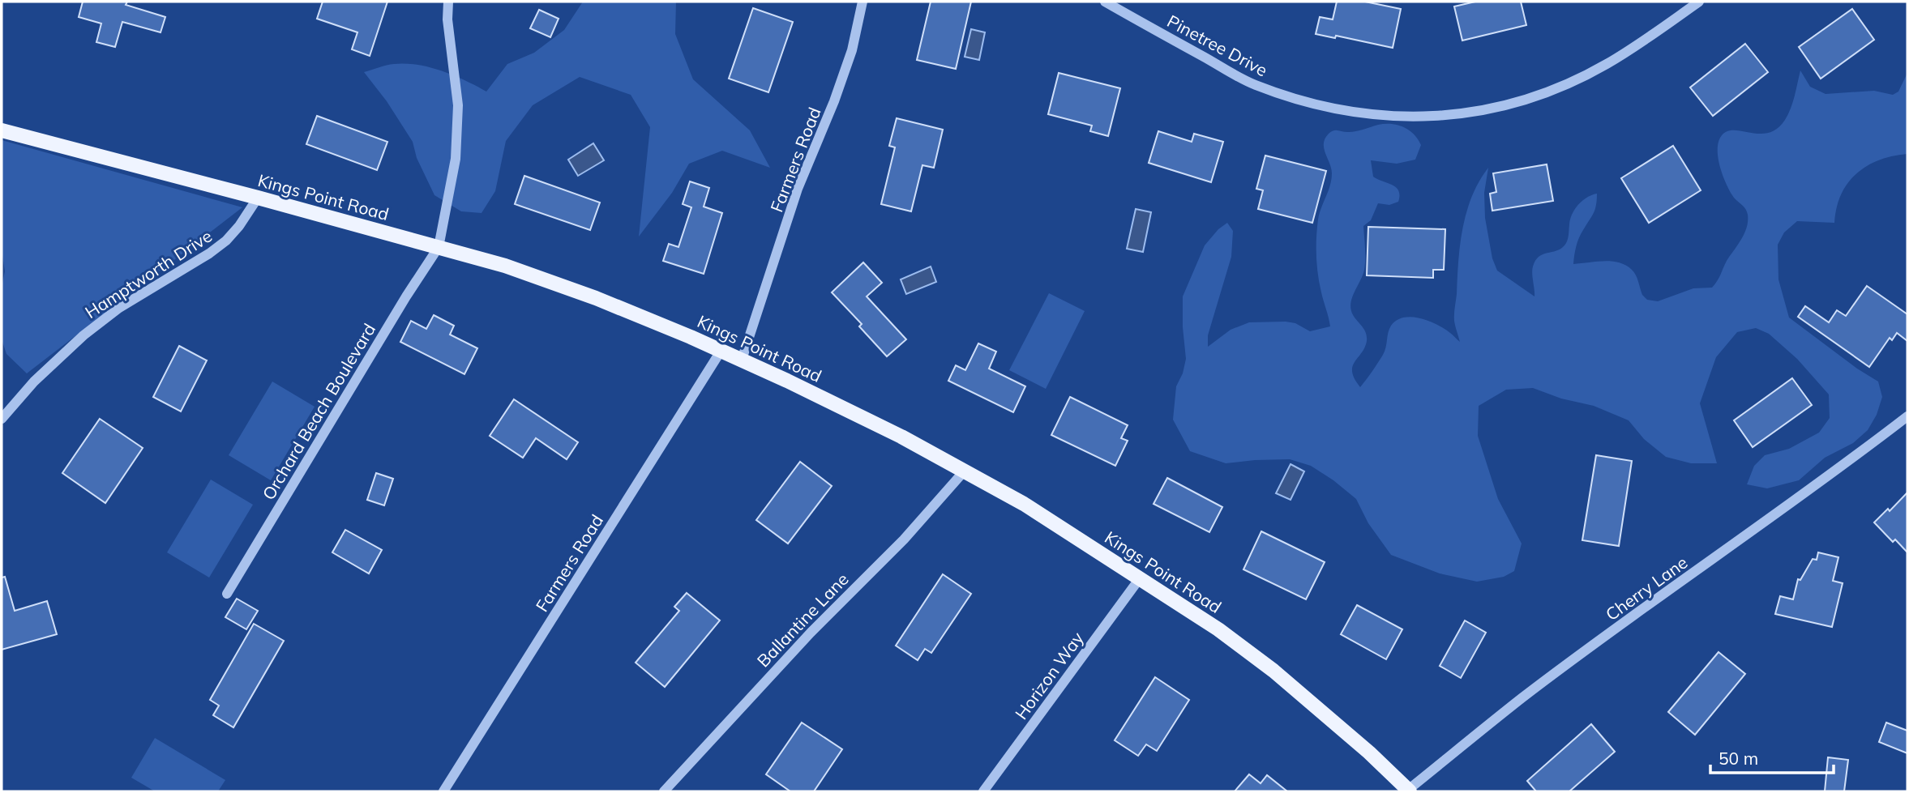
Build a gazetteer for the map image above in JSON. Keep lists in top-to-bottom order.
{
  "streets": {
    "main road": ["Kings Point Road"],
    "street": [
      "Pinetree Drive",
      "Farmers Road",
      "Hamptworth Drive",
      "Orchard Beach Boulevard",
      "Cherry Lane",
      "Ballantine Lane",
      "Horizon Way"
    ]
  },
  "crossings": [
    ["Farmers Road", "Kings Point Road"],
    ["Kings Point Road", "Hamptworth Drive"],
    ["Kings Point Road", "Orchard Beach Boulevard"],
    ["Kings Point Road", "Cherry Lane"],
    ["Kings Point Road", "Ballantine Lane"],
    ["Kings Point Road", "Horizon Way"]
  ],
  "scale_bar": "50 m"
}
